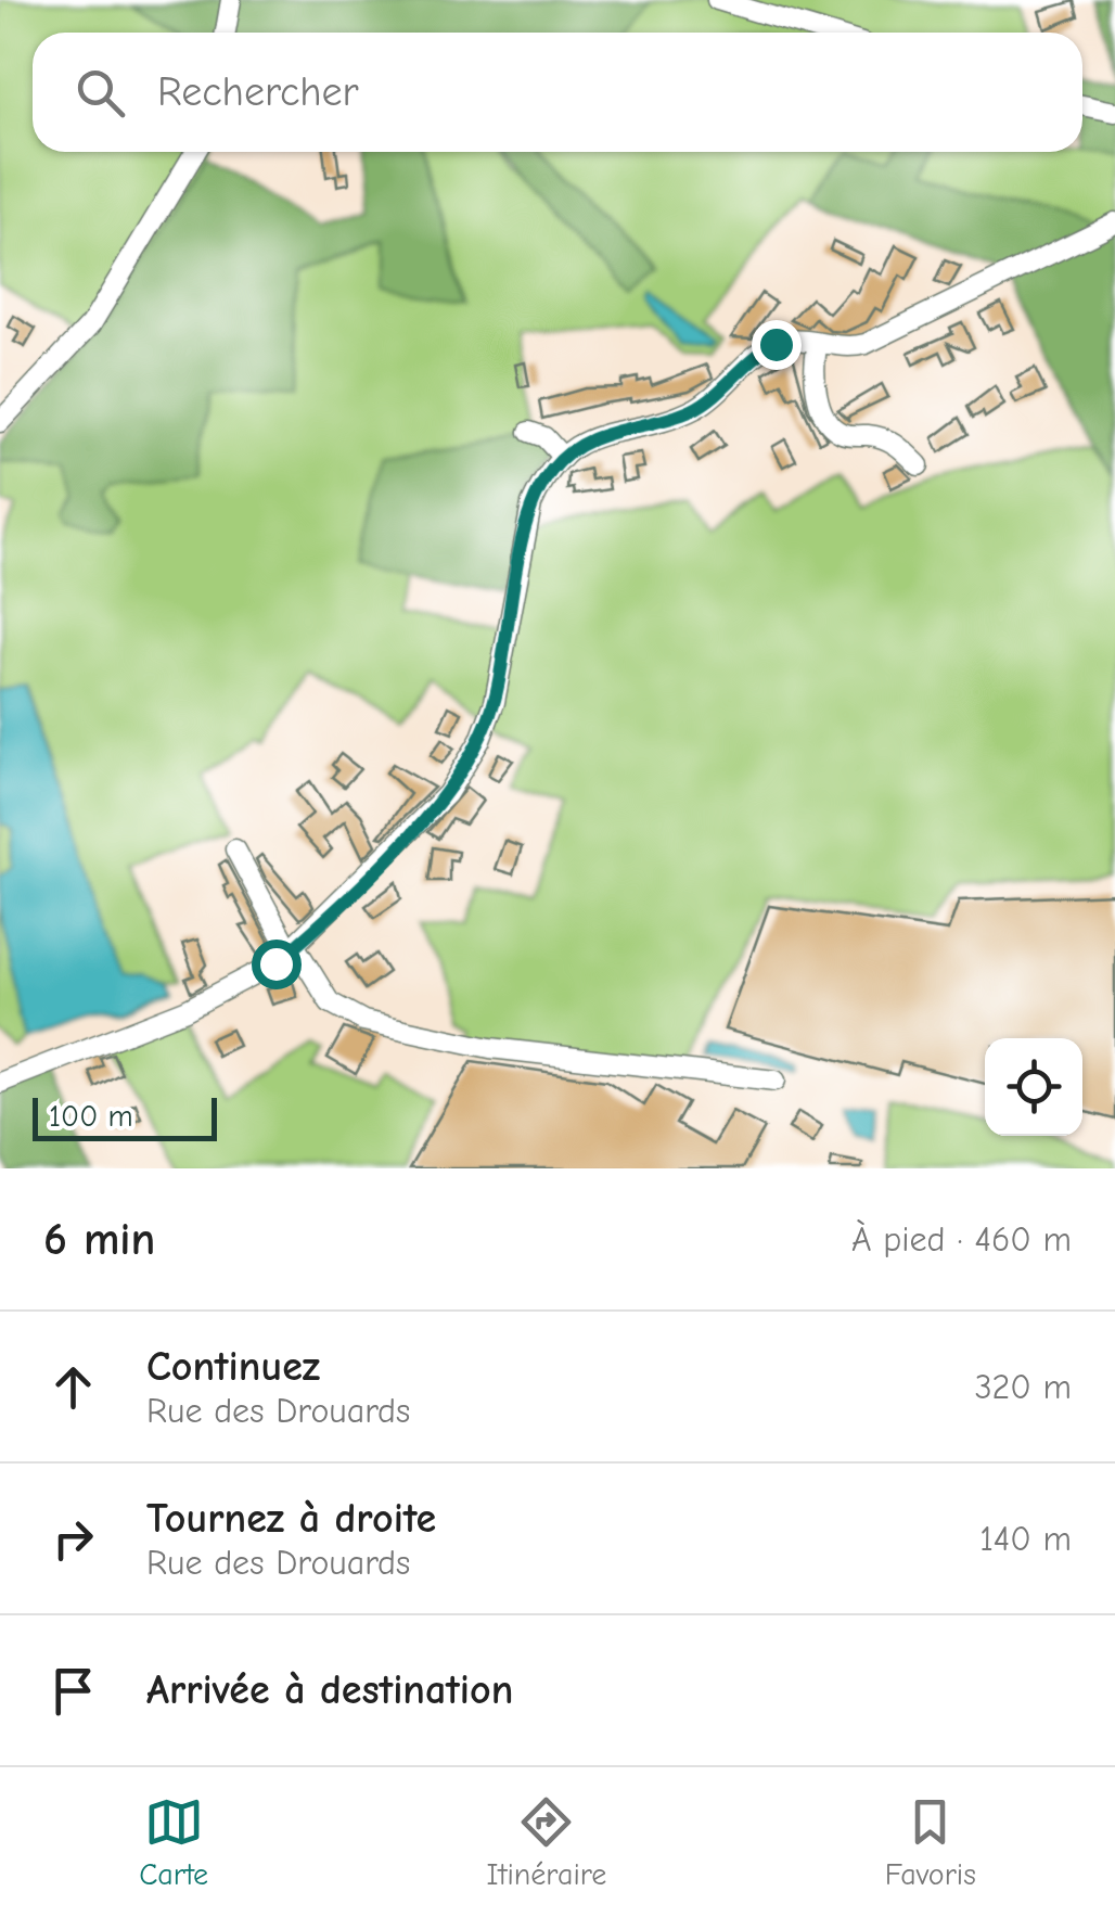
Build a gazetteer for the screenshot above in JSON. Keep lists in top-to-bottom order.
{
  "scale_bar": "100 m",
  "page": {
    "search": "Rechercher",
    "scale": "100 m",
    "heading": ["6 min", "À pied · 460 m"],
    "list": [
      ["Continuez", "Rue des Drouards", "320 m"],
      ["Tournez à droite", "Rue des Drouards", "140 m"],
      "Arrivée à destination"
    ],
    "nav": ["Carte", "Itinéraire", "Favoris"]
  }
}
